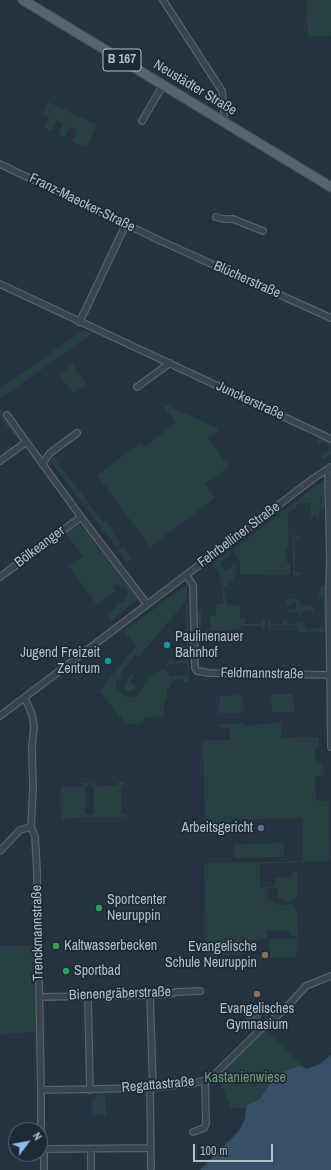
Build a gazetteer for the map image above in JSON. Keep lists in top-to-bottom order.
{
  "streets": {
    "main road": ["B 167", "Neustädter Straße"],
    "street": [
      "Franz-Maecker-Straße",
      "Blücherstraße",
      "Junckerstraße",
      "Fehrbelliner Straße",
      "Bölkeanger",
      "Feldmannstraße",
      "Trenckmannstraße",
      "Bienengräberstraße",
      "Regattastraße"
    ]
  },
  "crossings": [
    ["Franz-Maecker-Straße", "Blücherstraße"],
    ["Fehrbelliner Straße", "Feldmannstraße"],
    ["Fehrbelliner Straße", "Trenckmannstraße"],
    ["Trenckmannstraße", "Bienengräberstraße"],
    ["Trenckmannstraße", "Regattastraße"]
  ],
  "parks": ["Kastanienwiese"],
  "places": [
    "Paulinenauer Bahnhof",
    "Jugend Freizeit Zentrum",
    "Arbeitsgericht",
    "Sportcenter Neuruppin",
    "Kaltwasserbecken",
    "Evangelische Schule Neuruppin",
    "Sportbad",
    "Evangelisches Gymnasium"
  ],
  "scale_bar": "100 m",
  "north": "top right"
}
